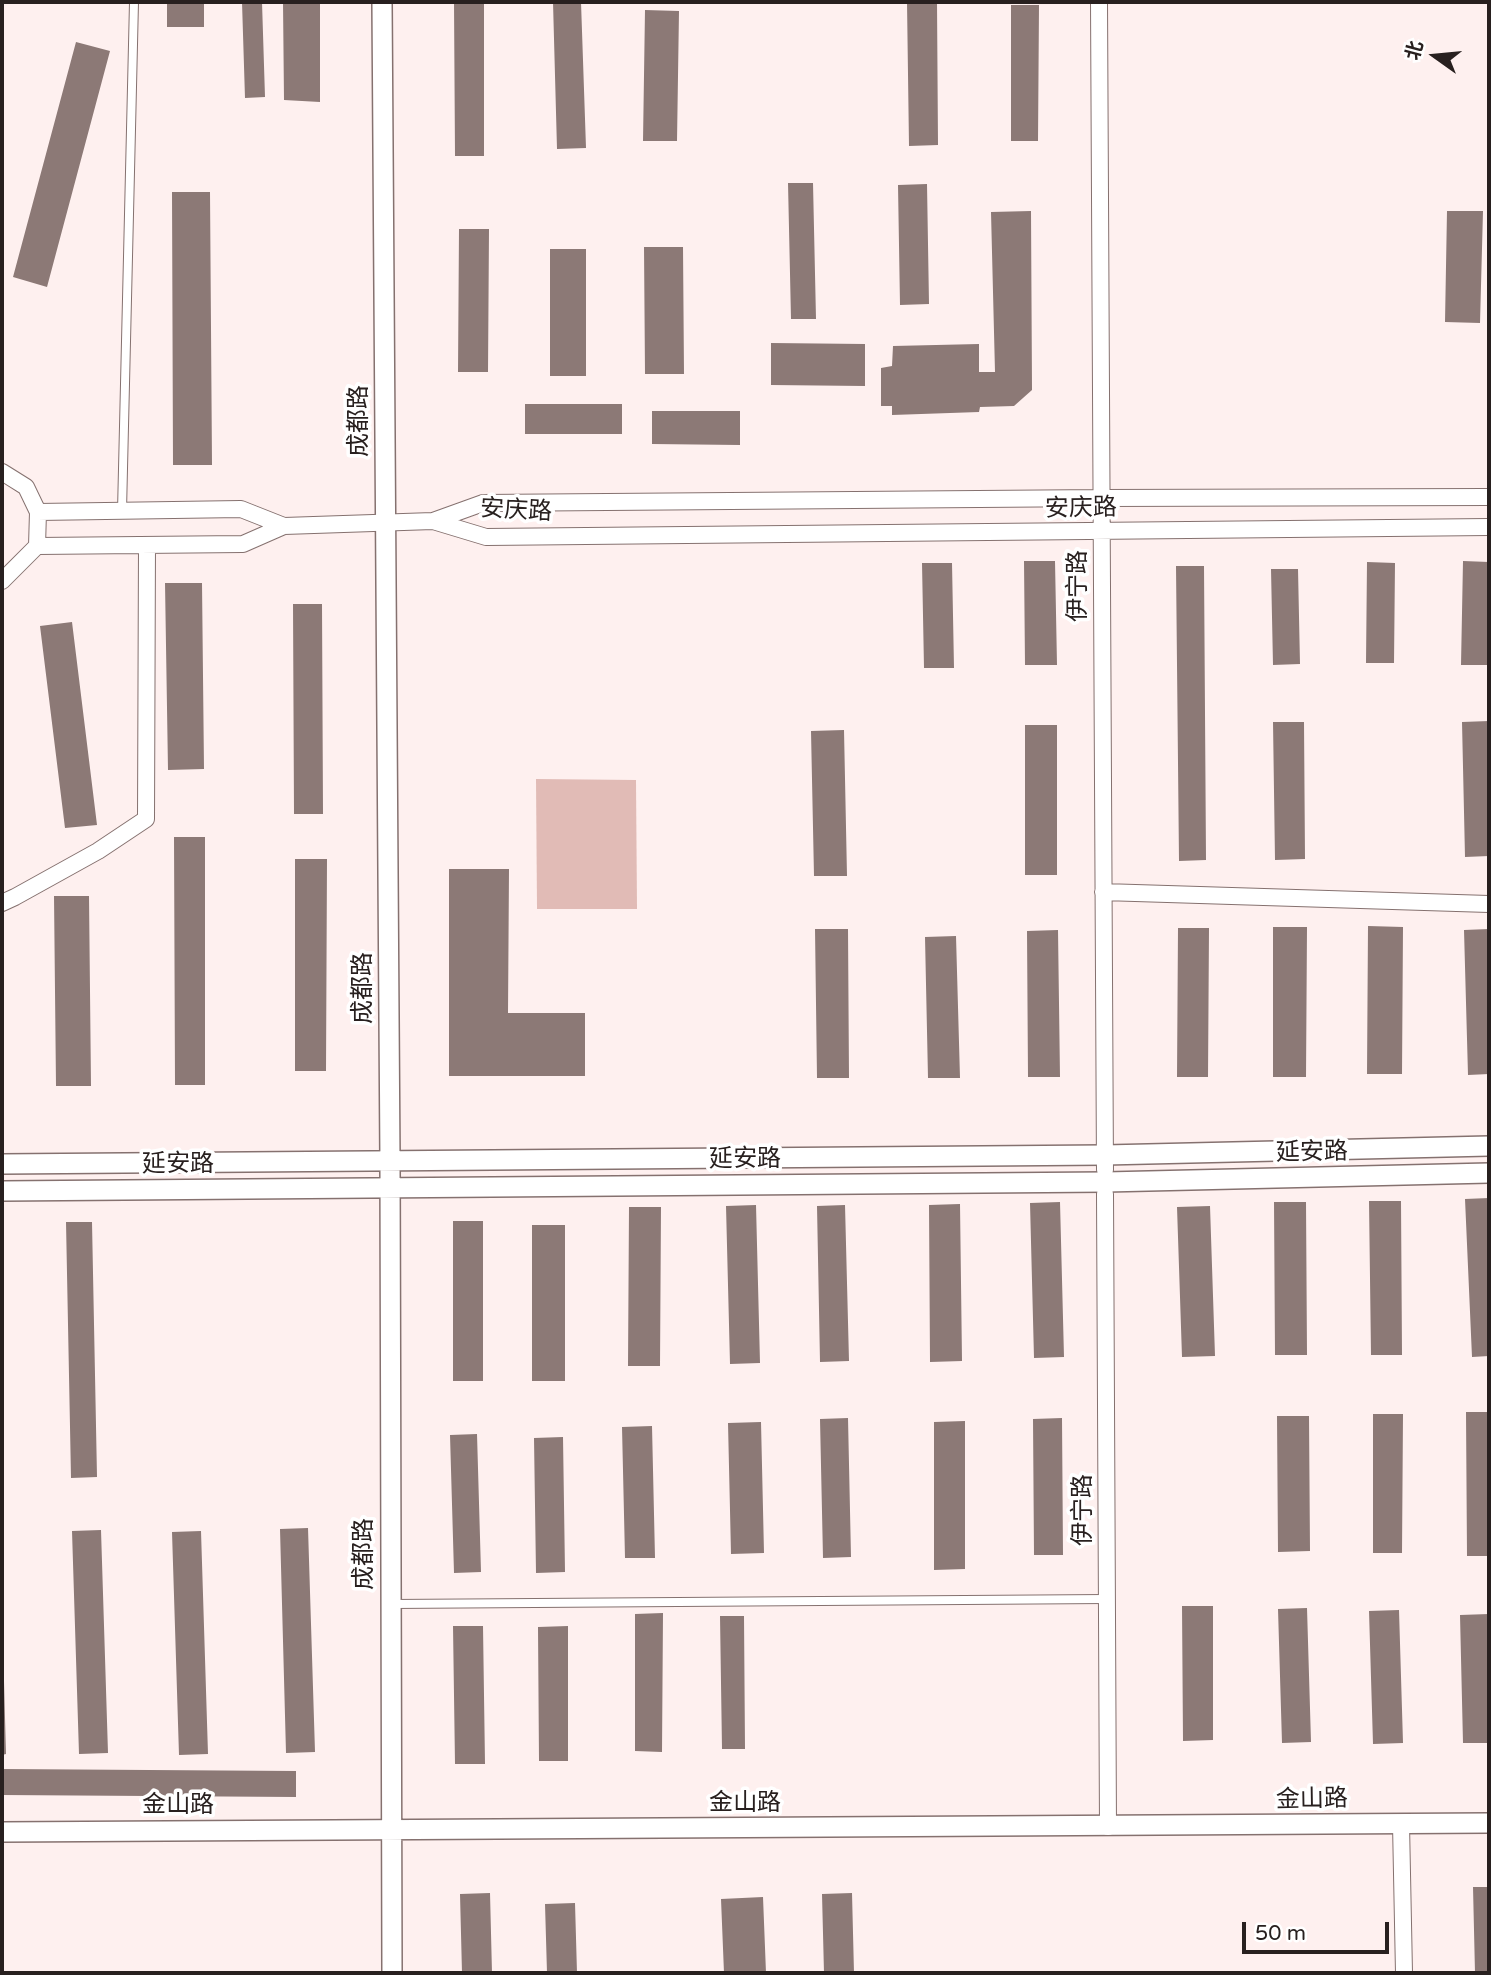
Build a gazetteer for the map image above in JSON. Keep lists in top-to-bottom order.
{
  "streets": {
    "street": [
      "成都路",
      "安庆路",
      "伊宁路",
      "延安路",
      "金山路"
    ]
  },
  "crossings": [
    ["成都路", "延安路"],
    ["成都路", "金山路"],
    ["安庆路", "伊宁路"],
    ["伊宁路", "延安路"],
    ["伊宁路", "金山路"]
  ],
  "scale_bar": "50 m",
  "north": "left"
}
